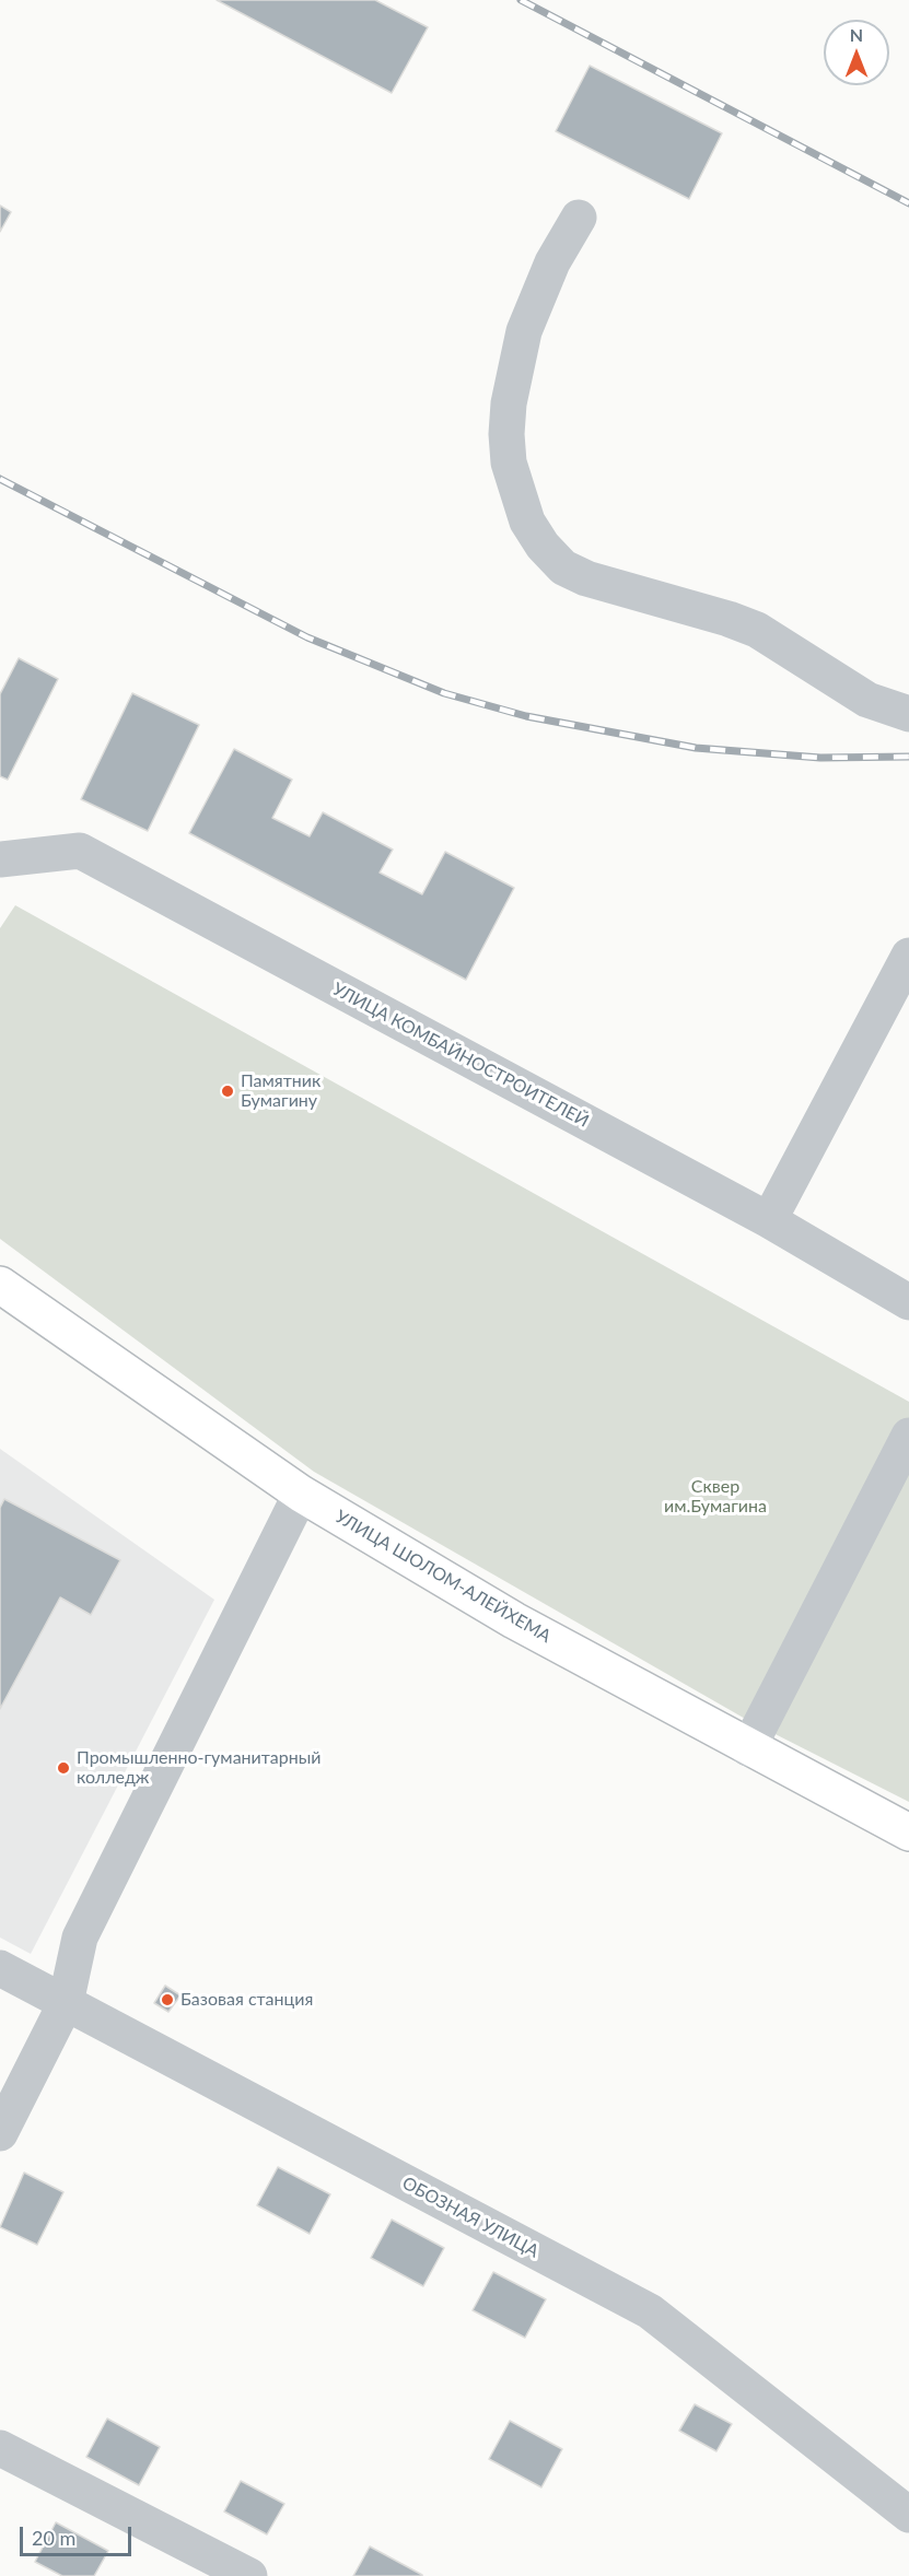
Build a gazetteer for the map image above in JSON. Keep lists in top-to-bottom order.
{
  "streets": {
    "main road": ["УЛИЦА ШОЛОМ-АЛЕЙХЕМА"],
    "street": ["УЛИЦА КОМБАЙНОСТРОИТЕЛЕЙ", "ОБОЗНАЯ УЛИЦА"]
  },
  "parks": ["Сквер им.Бумагина"],
  "places": ["Памятник Бумагину", "Промышленно-гуманитарный колледж", "Базовая станция"],
  "scale_bar": "20 m",
  "north": "top"
}
